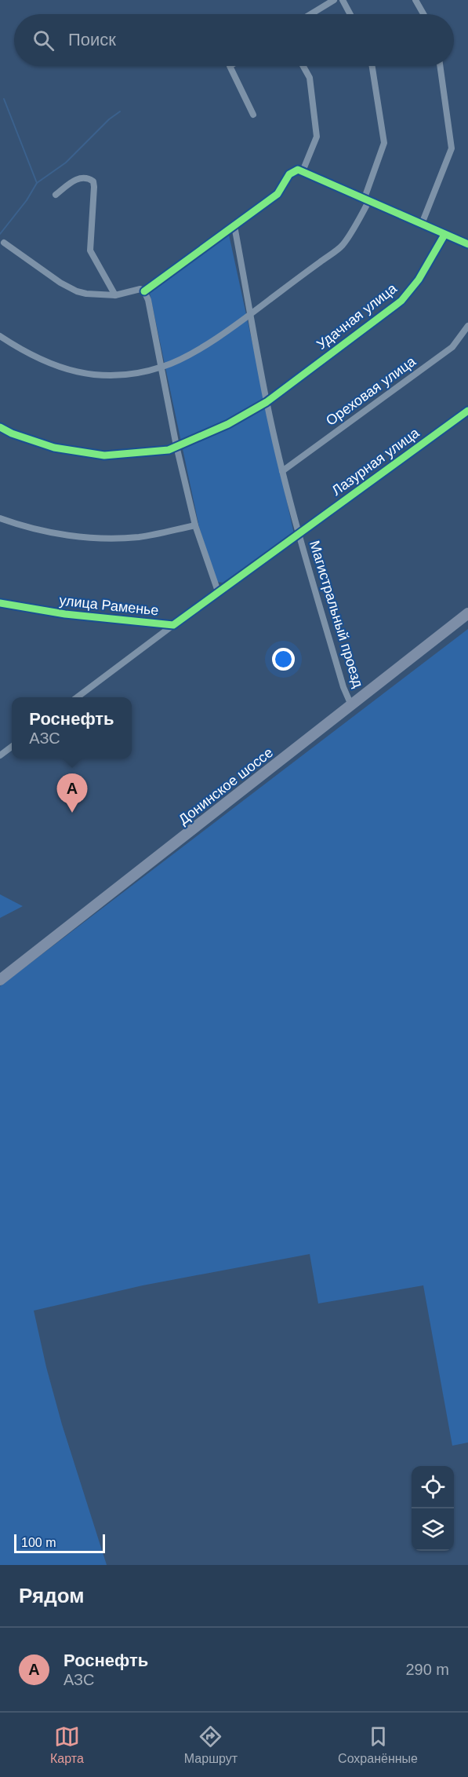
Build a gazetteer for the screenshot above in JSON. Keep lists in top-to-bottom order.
{
  "streets": {
    "main road": ["Донинское шоссе"],
    "street": [
      "Удачная улица",
      "Ореховая улица",
      "Лазурная улица",
      "улица Раменье",
      "Магистральный проезд"
    ]
  },
  "crossings": [
    ["Удачная улица", "Магистральный проезд"],
    ["Ореховая улица", "Магистральный проезд"],
    ["Лазурная улица", "улица Раменье"],
    ["Лазурная улица", "Магистральный проезд"],
    ["улица Раменье", "Магистральный проезд"],
    ["Магистральный проезд", "Донинское шоссе"]
  ],
  "scale_bar": "100 m",
  "page": {
    "search": "Поиск",
    "popup": ["Роснефть", "АЗС"],
    "pins": "A",
    "scale": "100 m",
    "heading": "Рядом",
    "list": [
      {
        "mark": "A",
        "name": "Роснефть",
        "note": "АЗС",
        "value": "290 m"
      }
    ],
    "nav": ["Карта", "Маршрут", "Сохранённые"]
  }
}
